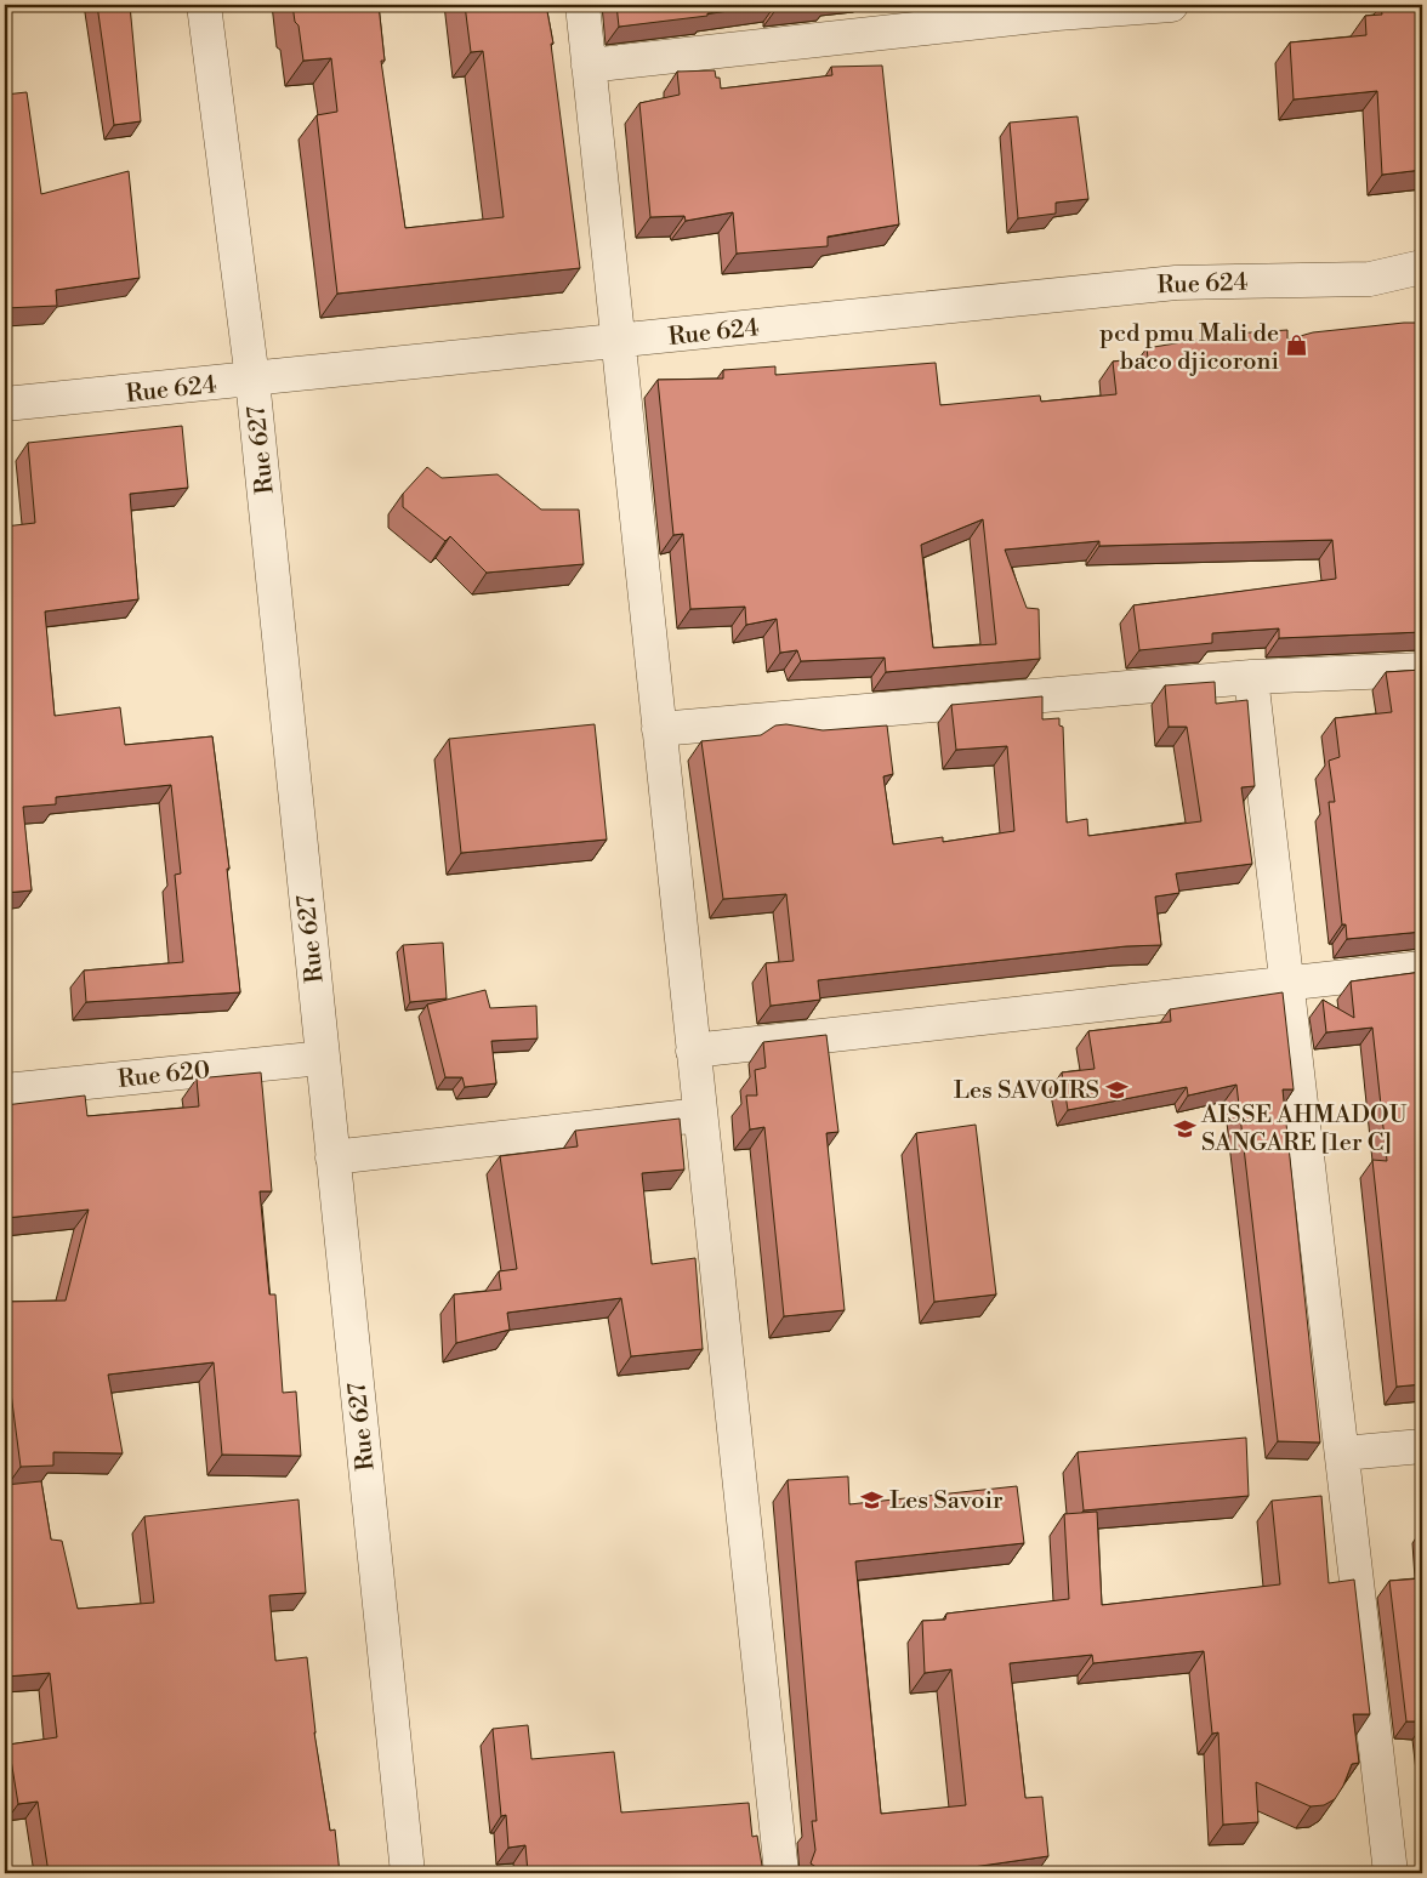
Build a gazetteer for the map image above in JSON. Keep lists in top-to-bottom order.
{
  "streets": {
    "street": ["Rue 624", "Rue 627", "Rue 620"]
  },
  "crossings": [
    ["Rue 624", "Rue 627"],
    ["Rue 627", "Rue 620"]
  ],
  "places": {
    "shop": ["pcd pmu Mali de baco djicoroni"],
    "school or university": ["Les SAVOIRS", "AISSE AHMADOU SANGARE [1er C]", "Les Savoir"]
  }
}
